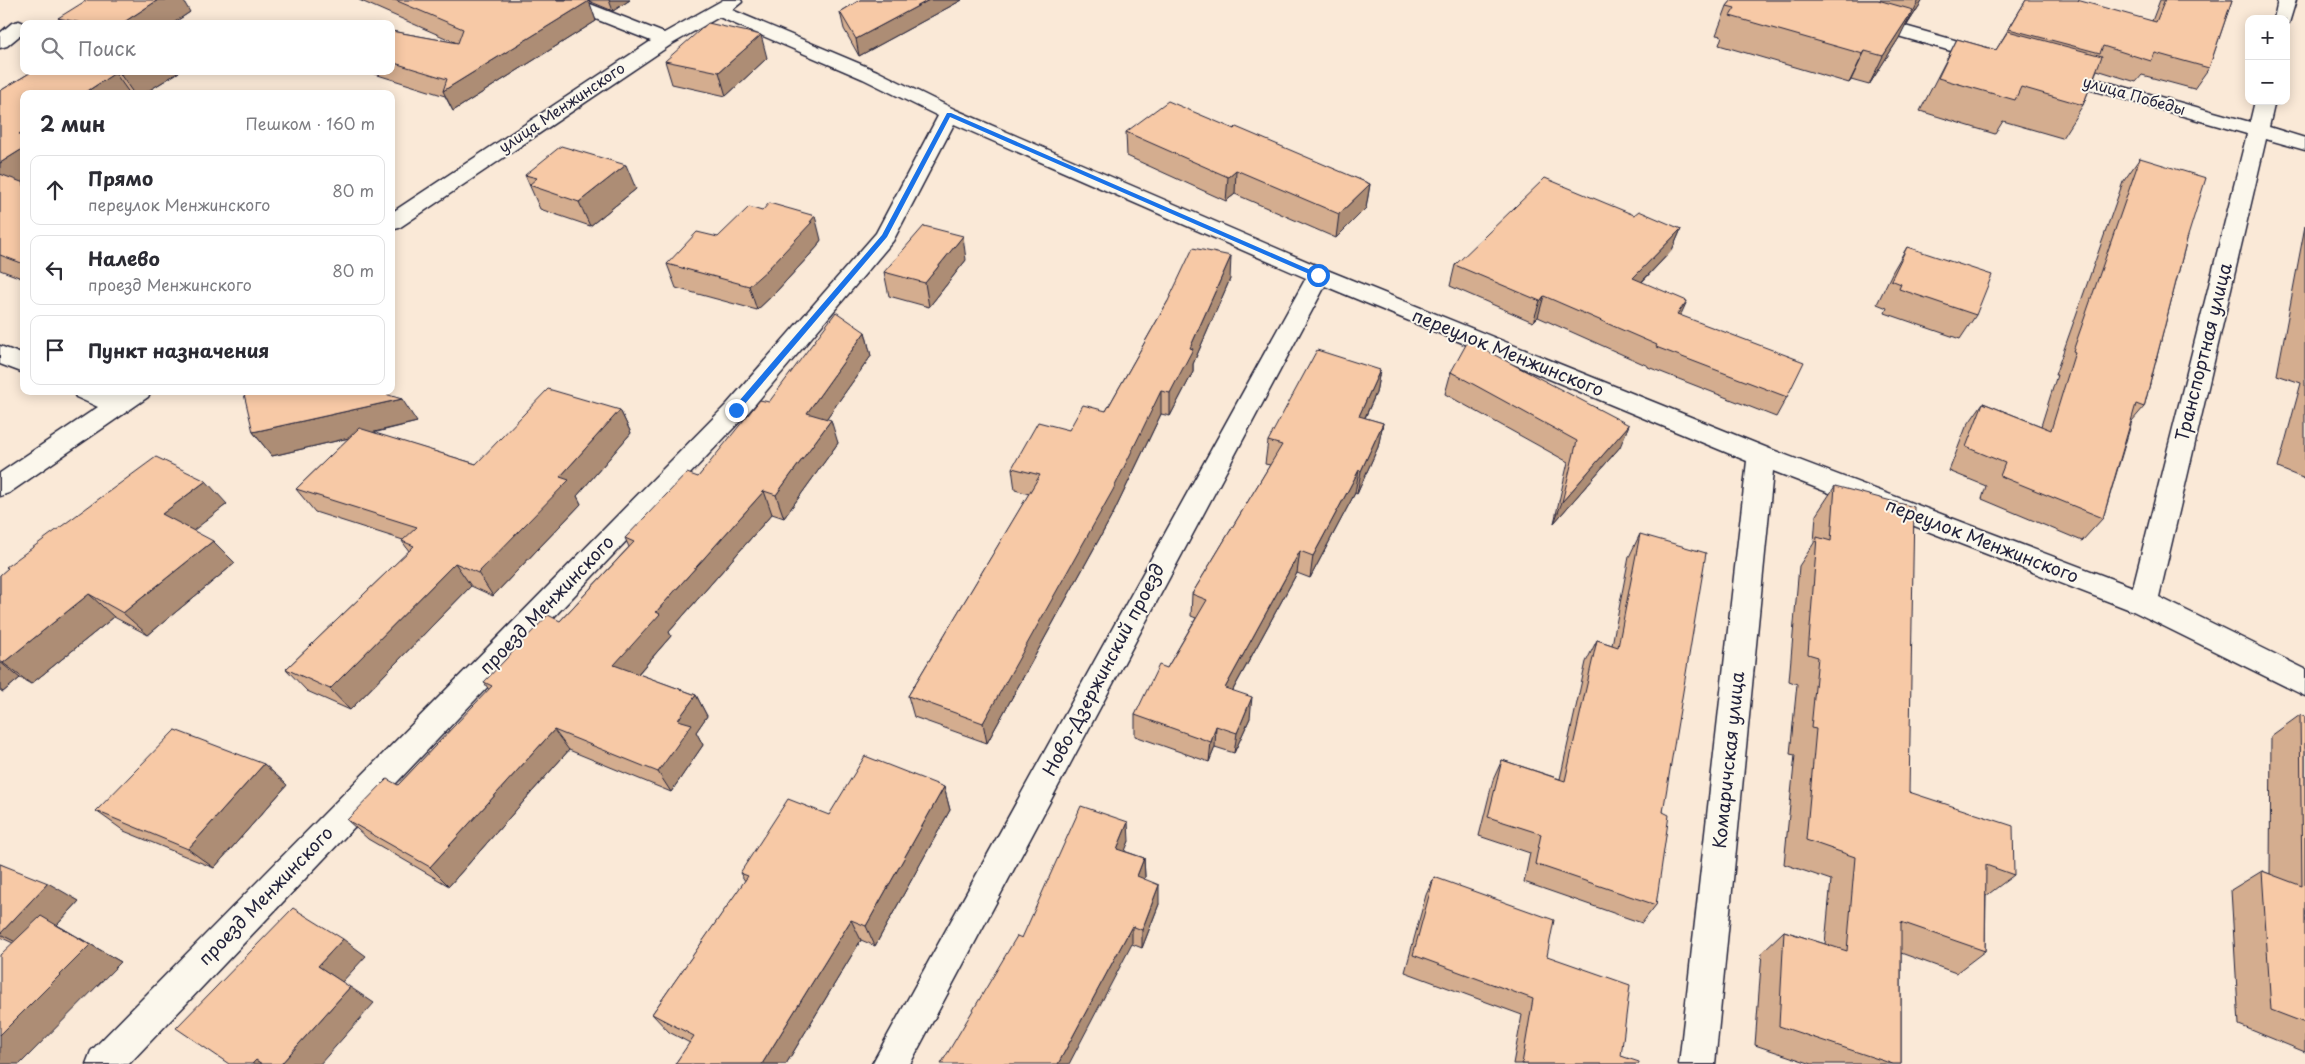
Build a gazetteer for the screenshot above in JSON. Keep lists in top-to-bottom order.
{
  "streets": {
    "street": [
      "улица Победы",
      "улица Менжинского",
      "Транспортная улица",
      "переулок Менжинского",
      "проезд Менжинского",
      "Ново-Дзержинский проезд",
      "Комаричская улица"
    ]
  },
  "crossings": [
    ["улица Победы", "Транспортная улица"],
    ["улица Менжинского", "переулок Менжинского"],
    ["Транспортная улица", "переулок Менжинского"],
    ["переулок Менжинского", "проезд Менжинского"],
    ["переулок Менжинского", "Ново-Дзержинский проезд"],
    ["переулок Менжинского", "Комаричская улица"]
  ],
  "page": {
    "map_buttons": ["+", "−"],
    "search": "Поиск",
    "heading": ["2 мин", "Пешком · 160 m"],
    "list": [
      ["Прямо", "переулок Менжинского", "80 m"],
      ["Налево", "проезд Менжинского", "80 m"],
      "Пункт назначения"
    ]
  }
}
